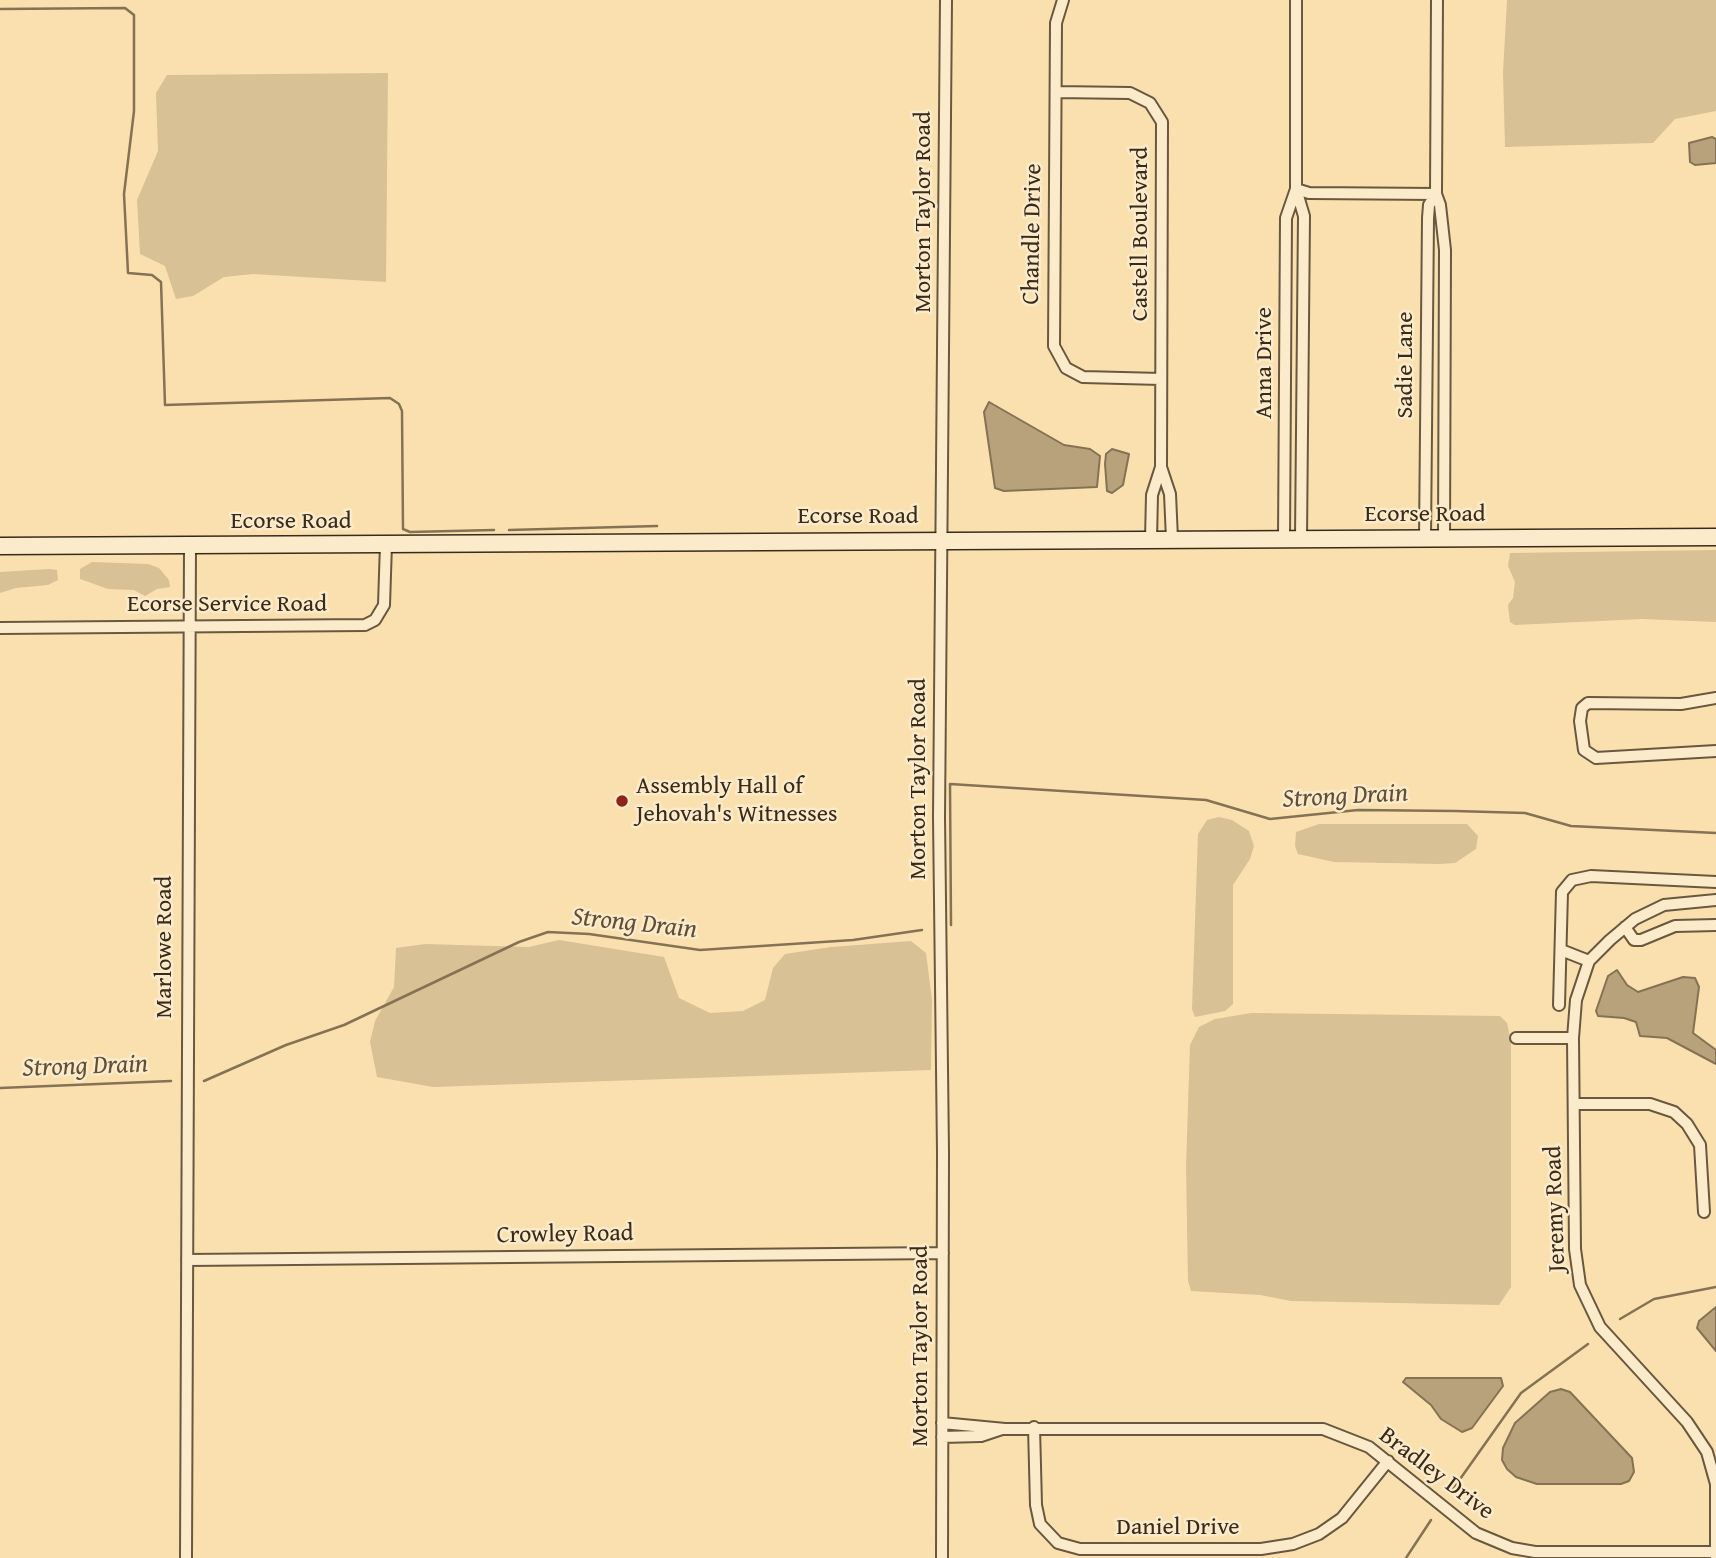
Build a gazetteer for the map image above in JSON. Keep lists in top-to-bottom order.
{
  "streets": {
    "main road": ["Ecorse Road"],
    "street": [
      "Morton Taylor Road",
      "Chandle Drive",
      "Castell Boulevard",
      "Anna Drive",
      "Sadie Lane",
      "Ecorse Service Road",
      "Marlowe Road",
      "Jeremy Road",
      "Crowley Road",
      "Bradley Drive",
      "Daniel Drive"
    ]
  },
  "crossings": [
    ["Morton Taylor Road", "Ecorse Road"],
    ["Morton Taylor Road", "Crowley Road"],
    ["Morton Taylor Road", "Bradley Drive"],
    ["Chandle Drive", "Castell Boulevard"],
    ["Castell Boulevard", "Ecorse Road"],
    ["Anna Drive", "Ecorse Road"],
    ["Sadie Lane", "Ecorse Road"],
    ["Ecorse Road", "Ecorse Service Road"],
    ["Ecorse Road", "Marlowe Road"],
    ["Ecorse Service Road", "Marlowe Road"],
    ["Marlowe Road", "Crowley Road"],
    ["Jeremy Road", "Bradley Drive"],
    ["Bradley Drive", "Daniel Drive"]
  ],
  "water": ["Strong Drain"],
  "places": ["Assembly Hall of Jehovah's Witnesses"]
}
